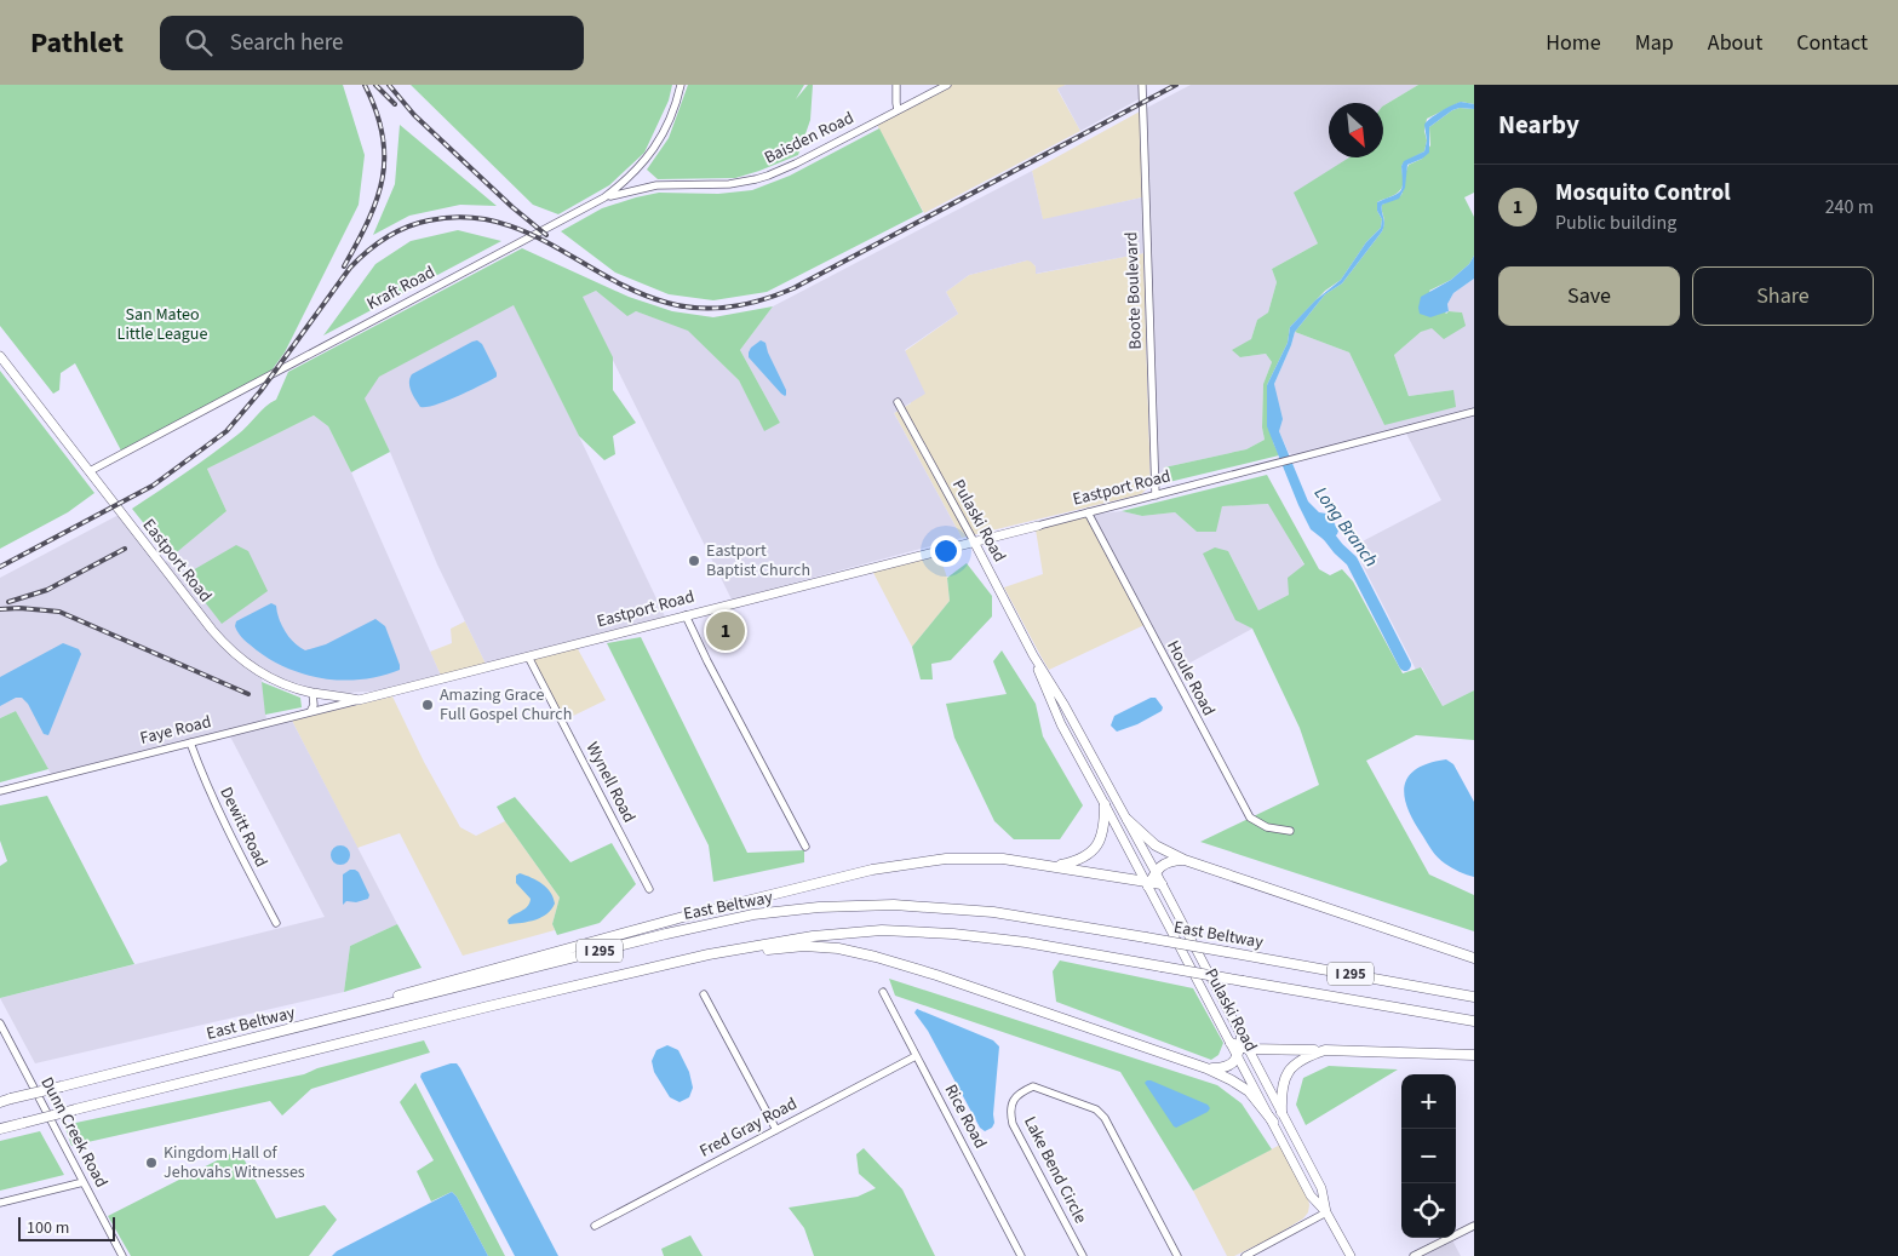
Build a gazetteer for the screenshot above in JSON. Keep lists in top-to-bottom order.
{
  "streets": {
    "highway": ["East Beltway", "I 295"],
    "main road": ["Eastport Road", "Pulaski Road"],
    "street": [
      "Baisden Road",
      "Kraft Road",
      "Boote Boulevard",
      "Houle Road",
      "Faye Road",
      "Wynell Road",
      "Dewitt Road",
      "Rice Road",
      "Fred Gray Road",
      "Dunn Creek Road",
      "Lake Bend Circle"
    ]
  },
  "crossings": [
    ["Baisden Road", "Kraft Road"],
    ["Kraft Road", "Eastport Road"],
    ["Boote Boulevard", "Eastport Road"],
    ["Eastport Road", "Pulaski Road"],
    ["Eastport Road", "Houle Road"],
    ["Eastport Road", "Faye Road"],
    ["Eastport Road", "Wynell Road"],
    ["Faye Road", "Dewitt Road"],
    ["Rice Road", "Fred Gray Road"]
  ],
  "water": ["Long Branch"],
  "parks": ["San Mateo Little League"],
  "places": ["Eastport Baptist Church", "Amazing Grace Full Gospel Church", "Kingdom Hall of Jehovahs Witnesses"],
  "scale_bar": "100 m",
  "north": "bottom right",
  "page": {
    "header": "Pathlet",
    "search": "Search here",
    "nav": [
      "Home",
      "Map",
      "About",
      "Contact"
    ],
    "heading": "Nearby",
    "list": [
      {
        "mark": "1",
        "name": "Mosquito Control",
        "note": "Public building",
        "value": "240 m"
      }
    ],
    "buttons": ["Save", "Share"],
    "pins": "1",
    "map_buttons": ["+", "−"],
    "scale": "100 m"
  }
}
